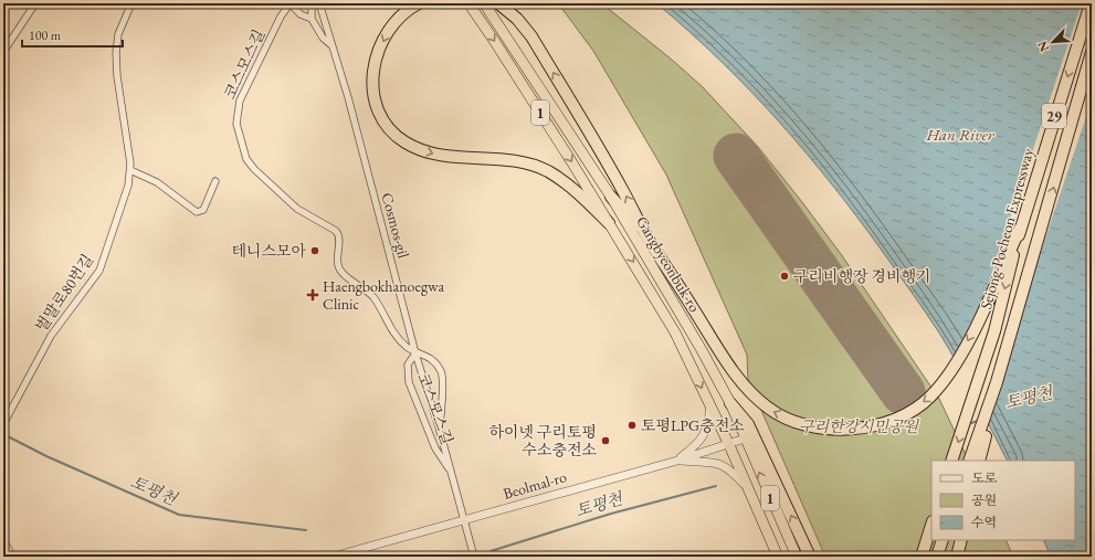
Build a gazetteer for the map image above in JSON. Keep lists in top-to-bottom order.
{
  "streets": {
    "highway": [
      "1",
      "29",
      "Sejong-Pocheon Expressway",
      "Gangbyeonbuk-ro"
    ],
    "street": [
      "코스모스길",
      "Cosmos-gil",
      "벌말로80번길",
      "Beolmal-ro"
    ]
  },
  "crossings": [
    ["코스모스길", "Cosmos-gil"],
    ["Cosmos-gil", "Beolmal-ro"],
    ["Gangbyeonbuk-ro", "Beolmal-ro"]
  ],
  "water": ["Han River", "토평천"],
  "parks": ["구리한강시민공원"],
  "places": {
    "other": [
      "테니스모아",
      "구리비행장 경비행기",
      "토평LPG충전소",
      "하이넷 구리토평 수소충전소"
    ],
    "health": ["Haengbokhanoegwa Clinic"]
  },
  "legend": ["도로", "공원", "수역"],
  "scale_bar": "100 m",
  "north": "bottom left"
}
